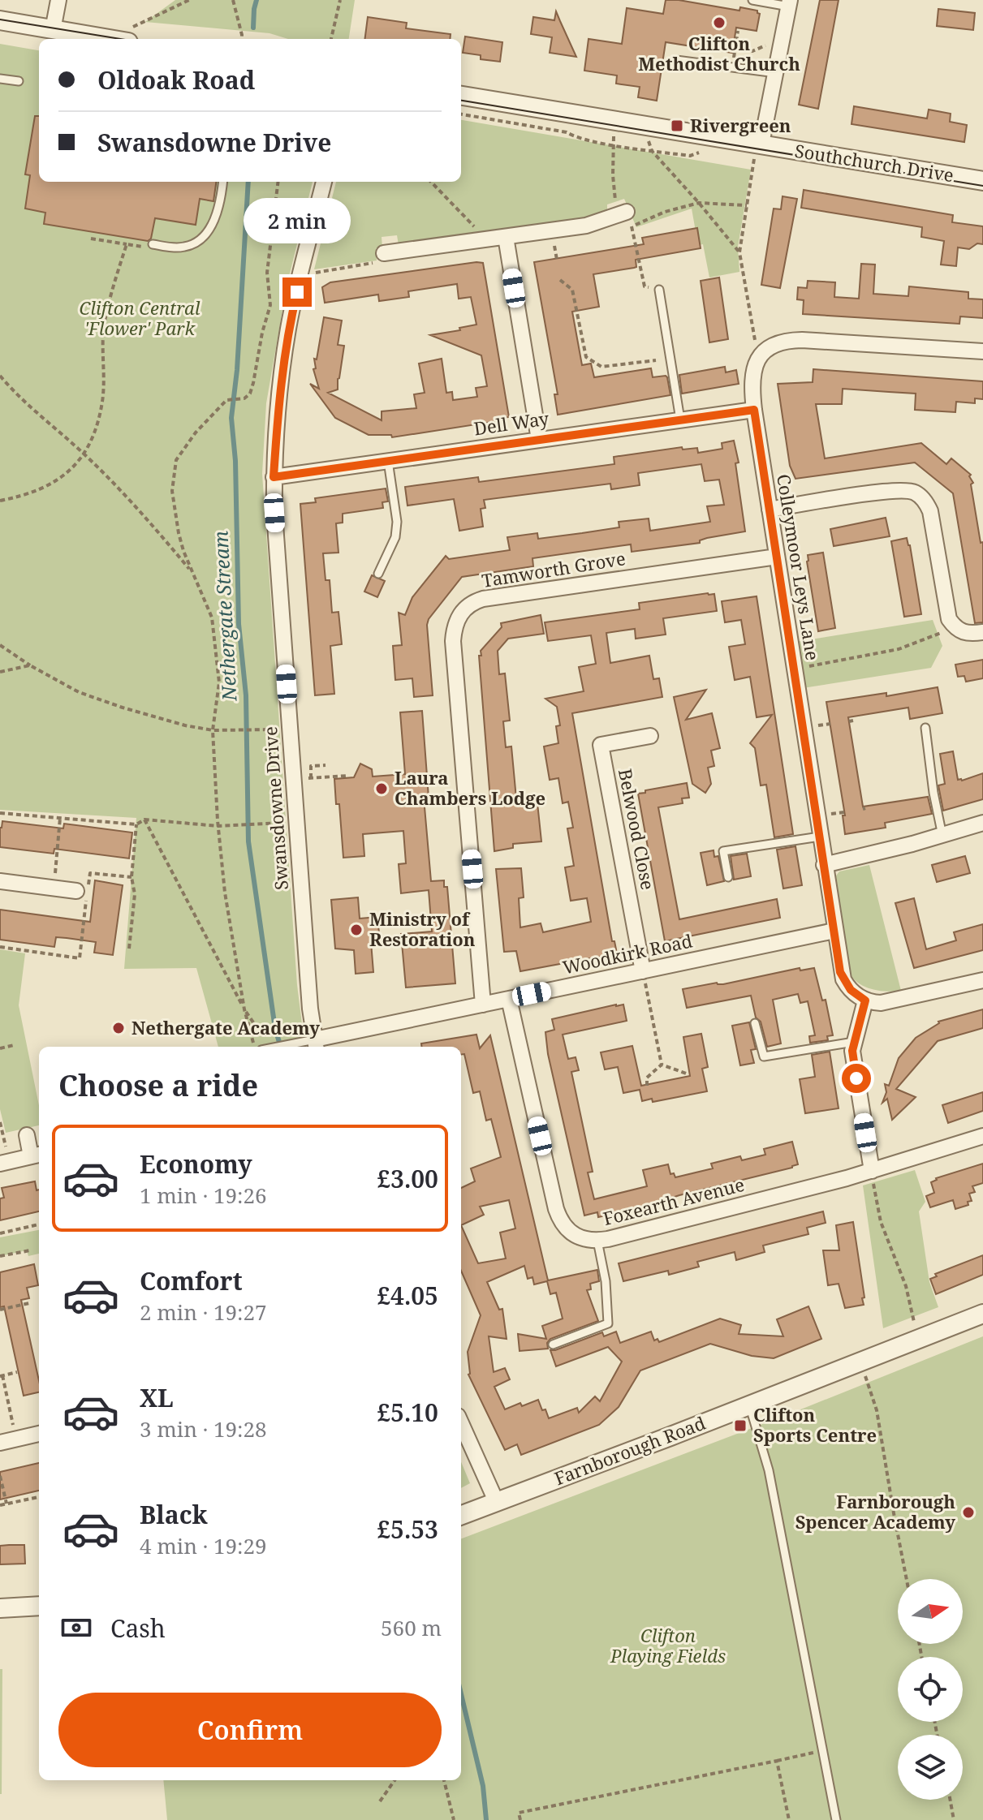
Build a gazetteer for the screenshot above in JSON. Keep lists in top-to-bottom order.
{
  "streets": {
    "street": [
      "Southchurch Drive",
      "Dell Way",
      "Colleymoor Leys Lane",
      "Tamworth Grove",
      "Swansdowne Drive",
      "Belwood Close",
      "Woodkirk Road",
      "Foxearth Avenue",
      "Farnborough Road"
    ]
  },
  "crossings": [
    ["Dell Way", "Colleymoor Leys Lane"],
    ["Dell Way", "Swansdowne Drive"],
    ["Colleymoor Leys Lane", "Tamworth Grove"],
    ["Colleymoor Leys Lane", "Woodkirk Road"],
    ["Tamworth Grove", "Woodkirk Road"],
    ["Swansdowne Drive", "Woodkirk Road"],
    ["Belwood Close", "Woodkirk Road"],
    ["Woodkirk Road", "Foxearth Avenue"]
  ],
  "water": ["Nethergate Stream"],
  "parks": ["Clifton Central 'Flower' Park", "Clifton Playing Fields"],
  "places": {
    "other": [
      "Clifton Methodist Church",
      "Laura Chambers Lodge",
      "Ministry of Restoration",
      "Nethergate Academy",
      "Farnborough Spencer Academy"
    ],
    "transit": ["Rivergreen", "Clifton Sports Centre"]
  },
  "north": "right",
  "page": {
    "banner": ["Oldoak Road", "Swansdowne Drive"],
    "bubble": "2 min",
    "heading": "Choose a ride",
    "list": [
      {
        "name": "Economy",
        "note": "1 min · 19:26",
        "value": "£3.00"
      },
      {
        "name": "Comfort",
        "note": "2 min · 19:27",
        "value": "£4.05"
      },
      {
        "name": "XL",
        "note": "3 min · 19:28",
        "value": "£5.10"
      },
      {
        "name": "Black",
        "note": "4 min · 19:29",
        "value": "£5.53"
      }
    ],
    "pay": ["Cash", "560 m"],
    "buttons": "Confirm"
  }
}
